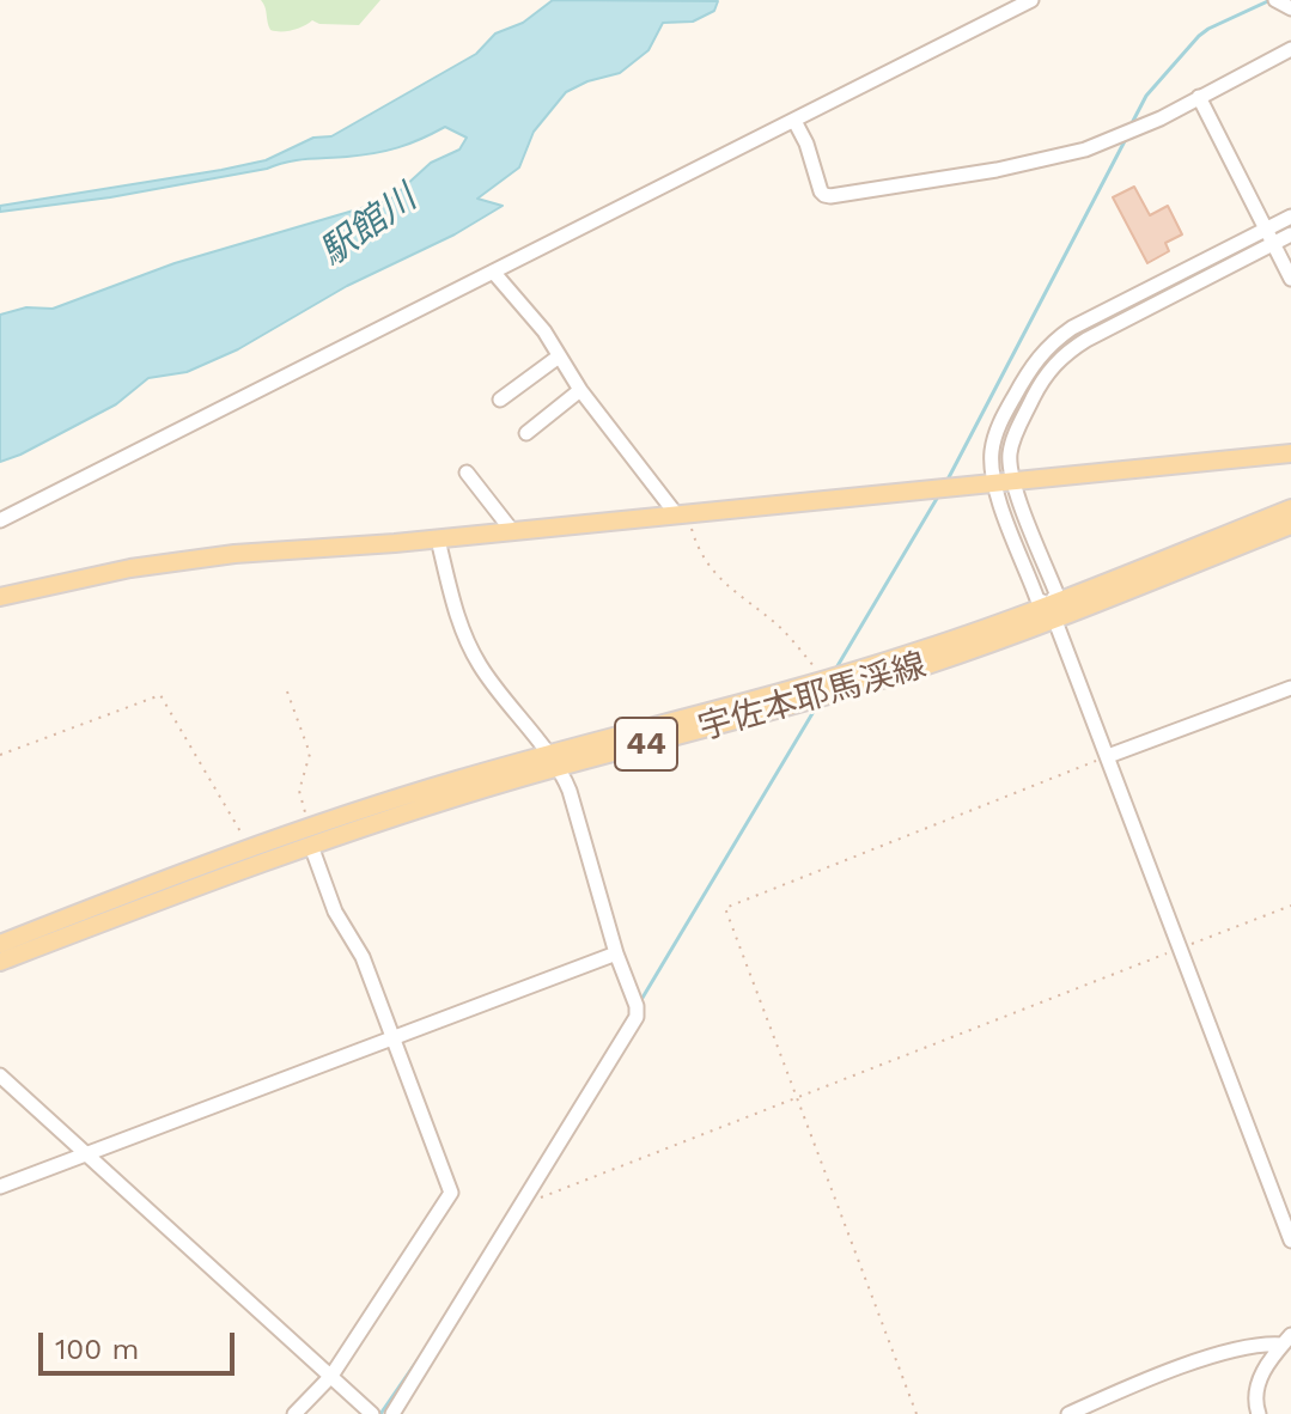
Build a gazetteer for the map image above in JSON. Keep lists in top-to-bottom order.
{
  "streets": {
    "main road": ["宇佐本耶馬渓線", "44"]
  },
  "water": ["駅館川"],
  "scale_bar": "100 m"
}
